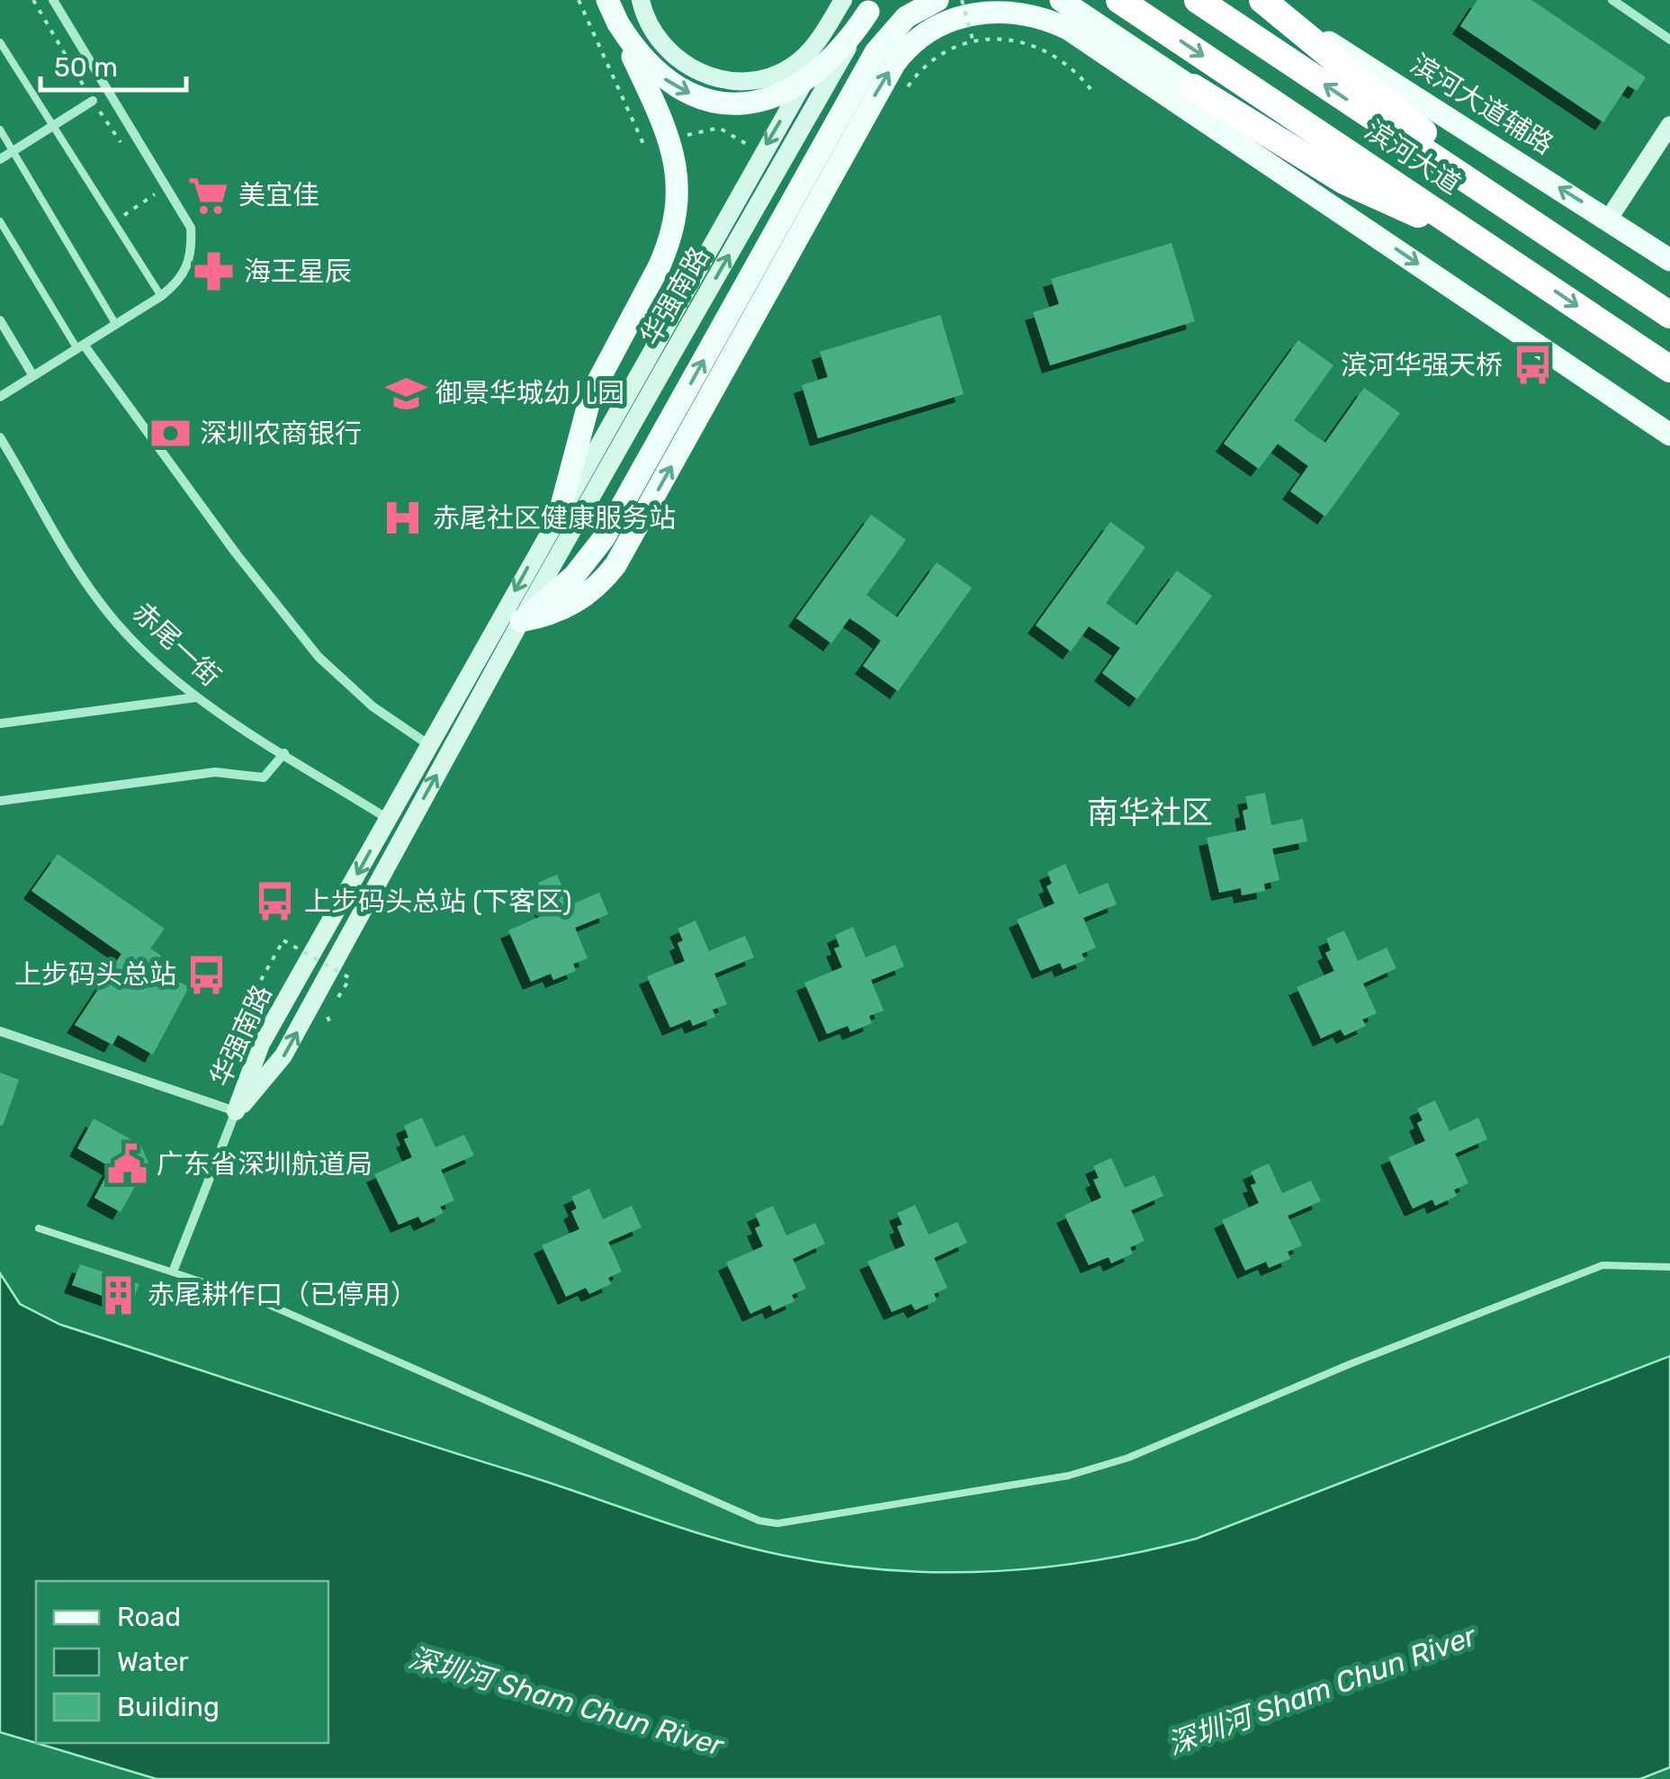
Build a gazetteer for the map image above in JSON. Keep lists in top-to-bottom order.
{
  "streets": {
    "highway": ["滨河大道"],
    "main road": ["滨河大道辅路", "华强南路"],
    "street": ["赤尾一街"]
  },
  "crossings": [
    ["华强南路", "赤尾一街"]
  ],
  "districts": ["南华社区"],
  "water": ["深圳河 Sham Chun River"],
  "places": {
    "supermarket": ["美宜佳"],
    "pharmacy": ["海王星辰"],
    "bus stop": ["滨河华强天桥", "上步码头总站 (下客区)", "上步码头总站"],
    "school or university": ["御景华城幼儿园"],
    "bank": ["深圳农商银行"],
    "hospital": ["赤尾社区健康服务站"],
    "public building": ["广东省深圳航道局"],
    "building": ["赤尾耕作口（已停用）"]
  },
  "legend": ["Road", "Water", "Building"],
  "scale_bar": "50 m"
}
